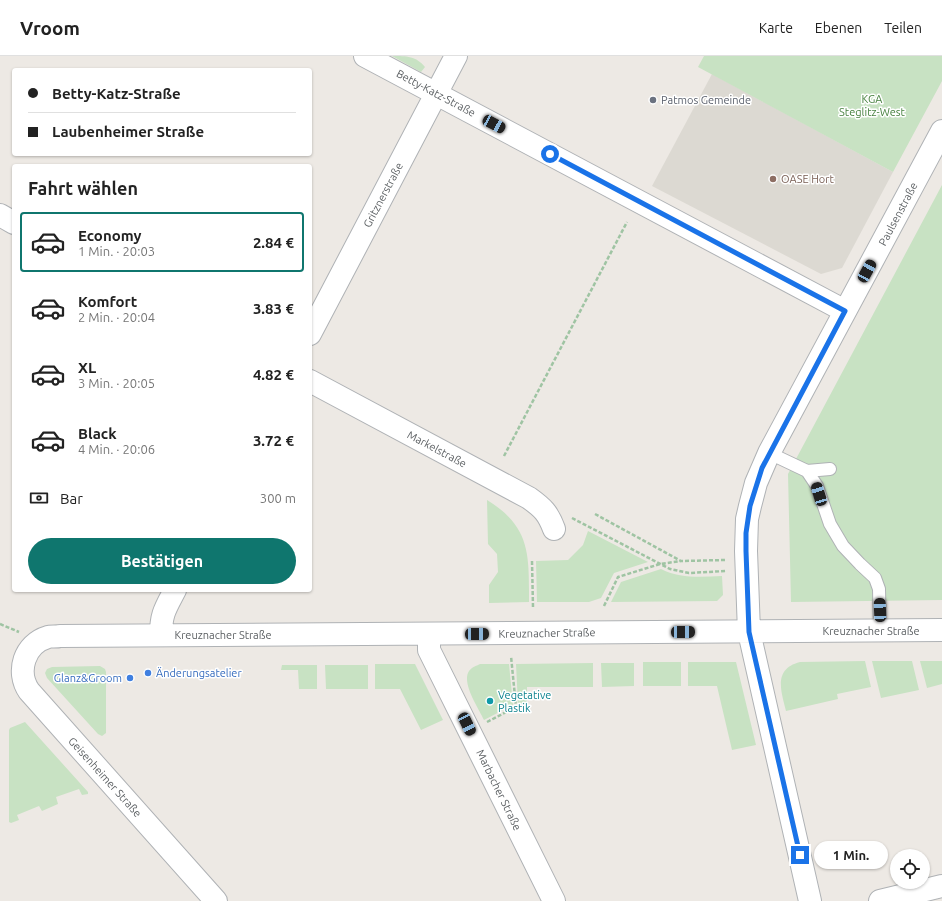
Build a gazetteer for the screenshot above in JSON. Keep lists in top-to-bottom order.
{
  "streets": {
    "street": [
      "Betty-Katz-Straße",
      "Gritznerstraße",
      "Paulsenstraße",
      "Markelstraße",
      "Kreuznacher Straße",
      "Geisenheimer Straße",
      "Marbacher Straße"
    ]
  },
  "crossings": [
    ["Betty-Katz-Straße", "Gritznerstraße"],
    ["Betty-Katz-Straße", "Paulsenstraße"],
    ["Paulsenstraße", "Kreuznacher Straße"],
    ["Kreuznacher Straße", "Geisenheimer Straße"],
    ["Kreuznacher Straße", "Marbacher Straße"]
  ],
  "parks": ["KGA Steglitz-West"],
  "places": [
    "Patmos Gemeinde",
    "OASE Hort",
    "Änderungsatelier",
    "Glanz&Groom",
    "Vegetative Plastik"
  ],
  "page": {
    "header": "Vroom",
    "nav": ["Karte", "Ebenen", "Teilen"],
    "banner": ["Betty-Katz-Straße", "Laubenheimer Straße"],
    "heading": "Fahrt wählen",
    "list": [
      {
        "name": "Economy",
        "note": "1 Min. · 20:03",
        "value": "2.84 €"
      },
      {
        "name": "Komfort",
        "note": "2 Min. · 20:04",
        "value": "3.83 €"
      },
      {
        "name": "XL",
        "note": "3 Min. · 20:05",
        "value": "4.82 €"
      },
      {
        "name": "Black",
        "note": "4 Min. · 20:06",
        "value": "3.72 €"
      }
    ],
    "pay": ["Bar", "300 m"],
    "buttons": "Bestätigen",
    "bubble": "1 Min."
  }
}
